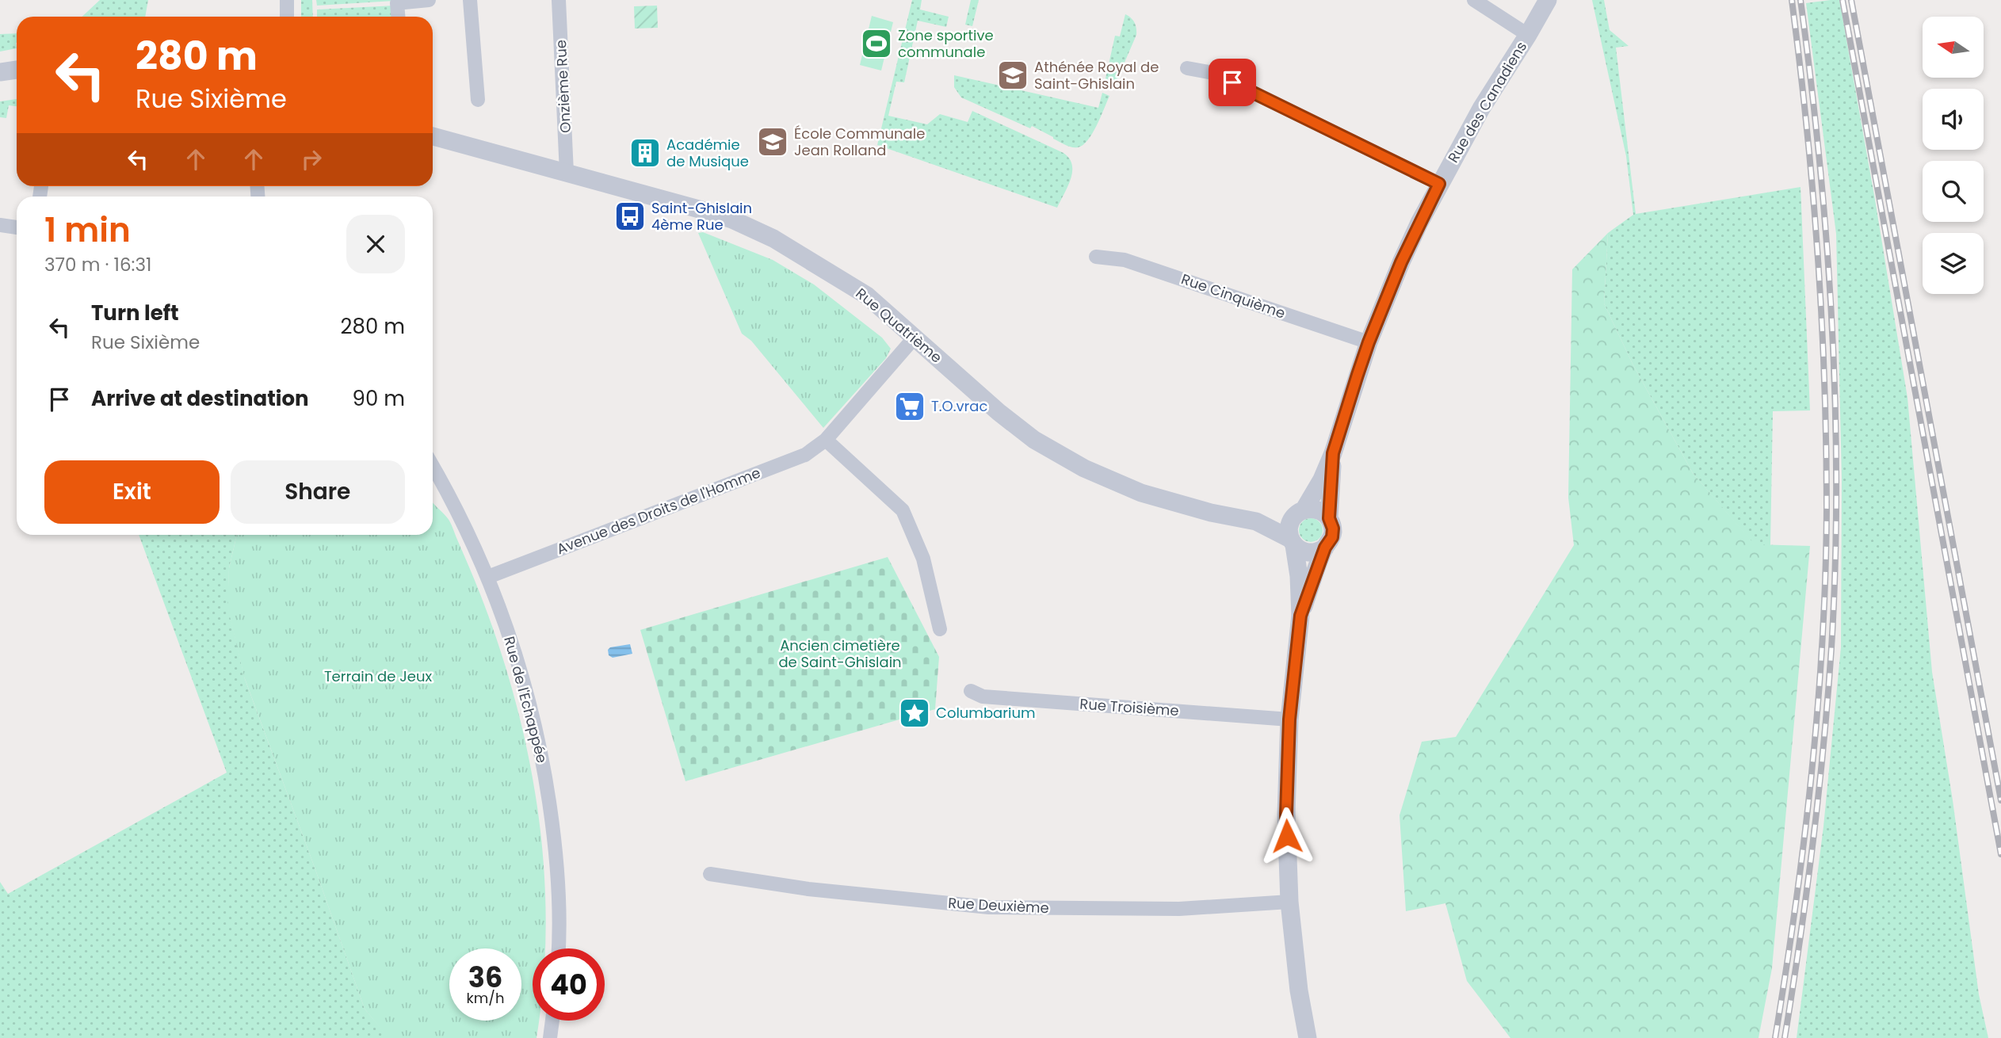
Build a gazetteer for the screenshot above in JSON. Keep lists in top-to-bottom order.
{
  "streets": {
    "street": [
      "Onzième Rue",
      "Rue des Canadiens",
      "Rue Cinquième",
      "Rue Quatrième",
      "Avenue des Droits de l'Homme",
      "Rue de l'Echappée",
      "Rue Troisième",
      "Rue Deuxième"
    ]
  },
  "crossings": [
    ["Onzième Rue", "Rue Quatrième"],
    ["Rue des Canadiens", "Rue Cinquième"],
    ["Rue des Canadiens", "Rue Quatrième"],
    ["Rue des Canadiens", "Rue Troisième"],
    ["Rue des Canadiens", "Rue Deuxième"],
    ["Rue Quatrième", "Avenue des Droits de l'Homme"],
    ["Avenue des Droits de l'Homme", "Rue de l'Echappée"]
  ],
  "parks": ["Ancien cimetière de Saint-Ghislain", "Terrain de Jeux"],
  "places": {
    "sports": ["Zone sportive communale"],
    "school or university": ["Athénée Royal de Saint-Ghislain", "École Communale Jean Rolland"],
    "building": ["Académie de Musique"],
    "bus stop": ["Saint-Ghislain 4ème Rue"],
    "supermarket": ["T.O.vrac"],
    "place": ["Columbarium"]
  },
  "north": "left",
  "page": {
    "turn": ["280 m", "Rue Sixième"],
    "heading": ["1 min", "370 m · 16:31"],
    "list": [
      {
        "name": "Turn left",
        "note": "Rue Sixième",
        "value": "280 m"
      },
      {
        "name": "Arrive at destination",
        "value": "90 m"
      }
    ],
    "buttons": ["Exit", "Share"],
    "speed": "36 km/h",
    "limit": "40"
  }
}
